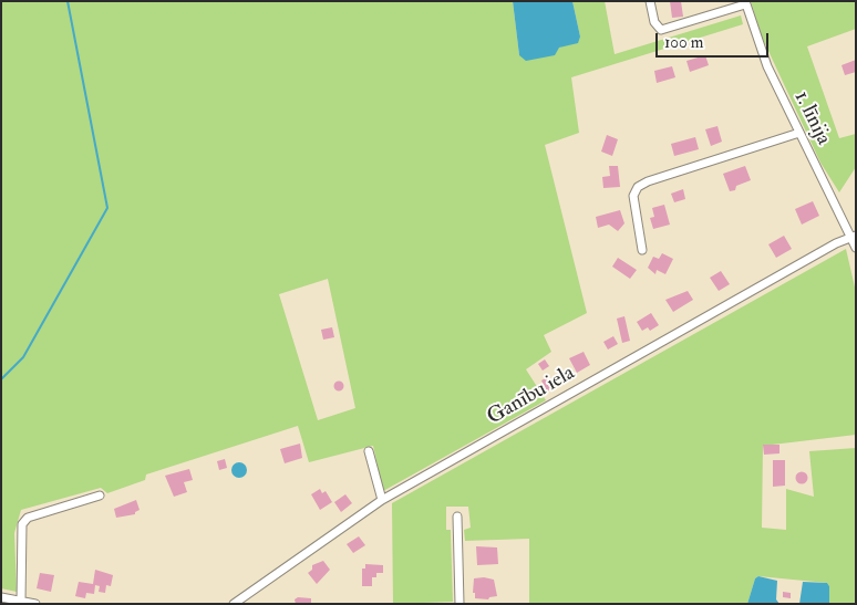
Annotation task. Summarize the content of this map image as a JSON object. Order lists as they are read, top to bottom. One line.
{"streets":{"street":["1. līnija","Ganību iela"]},"crossings":[["1. līnija","Ganību iela"]],"scale_bar":"100 m"}
